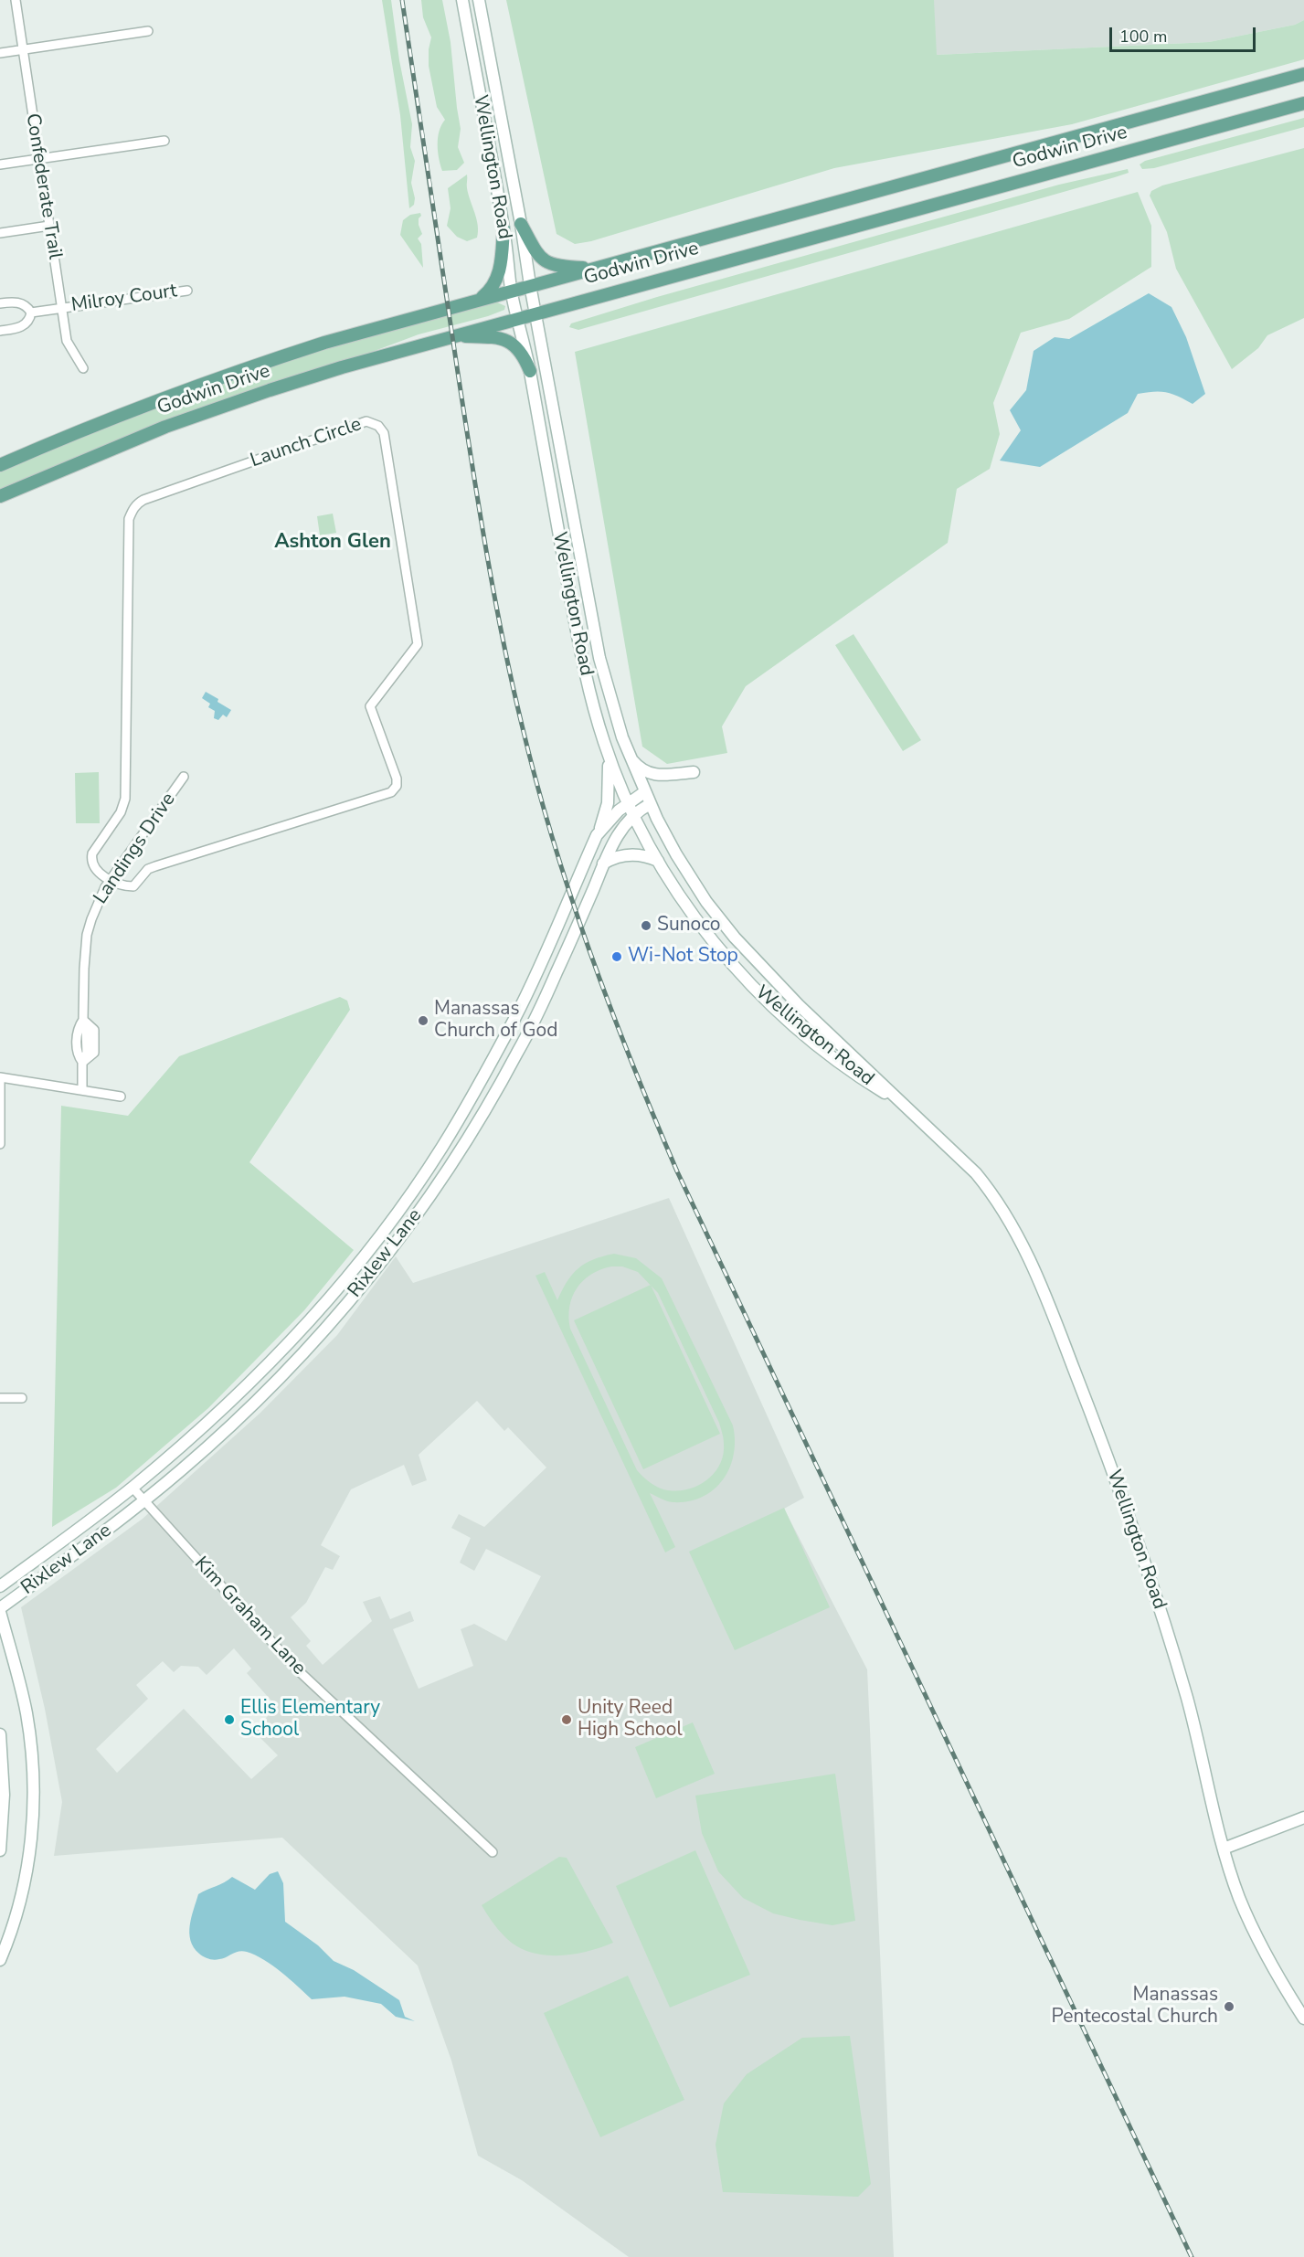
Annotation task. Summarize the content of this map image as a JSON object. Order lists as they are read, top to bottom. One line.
{"streets":{"main road":["Godwin Drive","Wellington Road","Rixlew Lane"],"street":["Confederate Trail","Milroy Court","Launch Circle","Landings Drive","Kim Graham Lane"]},"crossings":[["Godwin Drive","Wellington Road"],["Wellington Road","Rixlew Lane"],["Confederate Trail","Milroy Court"],["Launch Circle","Landings Drive"],["Rixlew Lane","Kim Graham Lane"]],"districts":["Ashton Glen"],"places":["Sunoco","Wi-Not Stop","Manassas Church of God","Ellis Elementary School","Unity Reed High School","Manassas Pentecostal Church"],"scale_bar":"100 m"}
